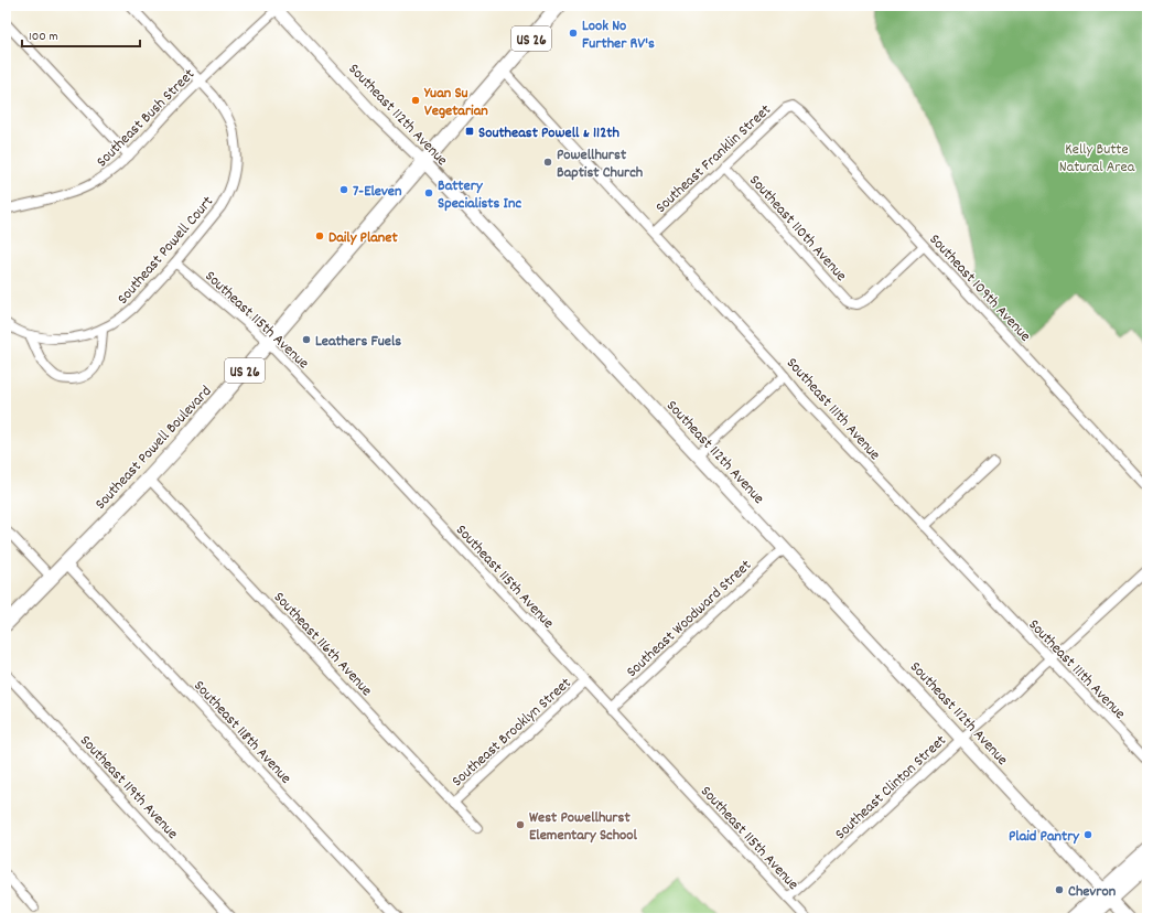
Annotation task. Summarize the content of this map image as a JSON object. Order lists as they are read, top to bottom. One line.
{"streets":{"main road":["US 26","Southeast 112th Avenue","Southeast Powell Boulevard"],"street":["Southeast Bush Street","Southeast Franklin Street","Southeast 110th Avenue","Southeast Powell Court","Southeast 109th Avenue","Southeast 115th Avenue","Southeast 111th Avenue","Southeast Woodward Street","Southeast 116th Avenue","Southeast 118th Avenue","Southeast Brooklyn Street","Southeast 119th Avenue","Southeast Clinton Street"]},"crossings":[["Southeast 112th Avenue","Southeast Bush Street"],["Southeast 112th Avenue","Southeast Powell Boulevard"],["Southeast 112th Avenue","Southeast Woodward Street"],["Southeast 112th Avenue","Southeast Clinton Street"],["Southeast Bush Street","Southeast Powell Court"],["Southeast Franklin Street","Southeast 110th Avenue"],["Southeast Franklin Street","Southeast 109th Avenue"],["Southeast Franklin Street","Southeast 111th Avenue"],["Southeast 110th Avenue","Southeast 109th Avenue"],["Southeast Powell Court","Southeast 115th Avenue"],["Southeast 115th Avenue","Southeast Powell Boulevard"],["Southeast 115th Avenue","Southeast Woodward Street"],["Southeast 115th Avenue","Southeast Brooklyn Street"],["Southeast 115th Avenue","Southeast Clinton Street"],["Southeast 111th Avenue","Southeast Powell Boulevard"],["Southeast 111th Avenue","Southeast Clinton Street"],["Southeast Powell Boulevard","Southeast 116th Avenue"],["Southeast Powell Boulevard","Southeast 118th Avenue"],["Southeast 116th Avenue","Southeast Brooklyn Street"]],"parks":["Kelly Butte Natural Area"],"places":{"other":["Look No Further RV's","Yuan Su Vegetarian","Powellhurst Baptist Church","7-Eleven","Battery Specialists Inc","Daily Planet","Leathers Fuels","West Powellhurst Elementary School","Plaid Pantry","Chevron"],"transit":["Southeast Powell & 112th"]},"scale_bar":"100 m"}
